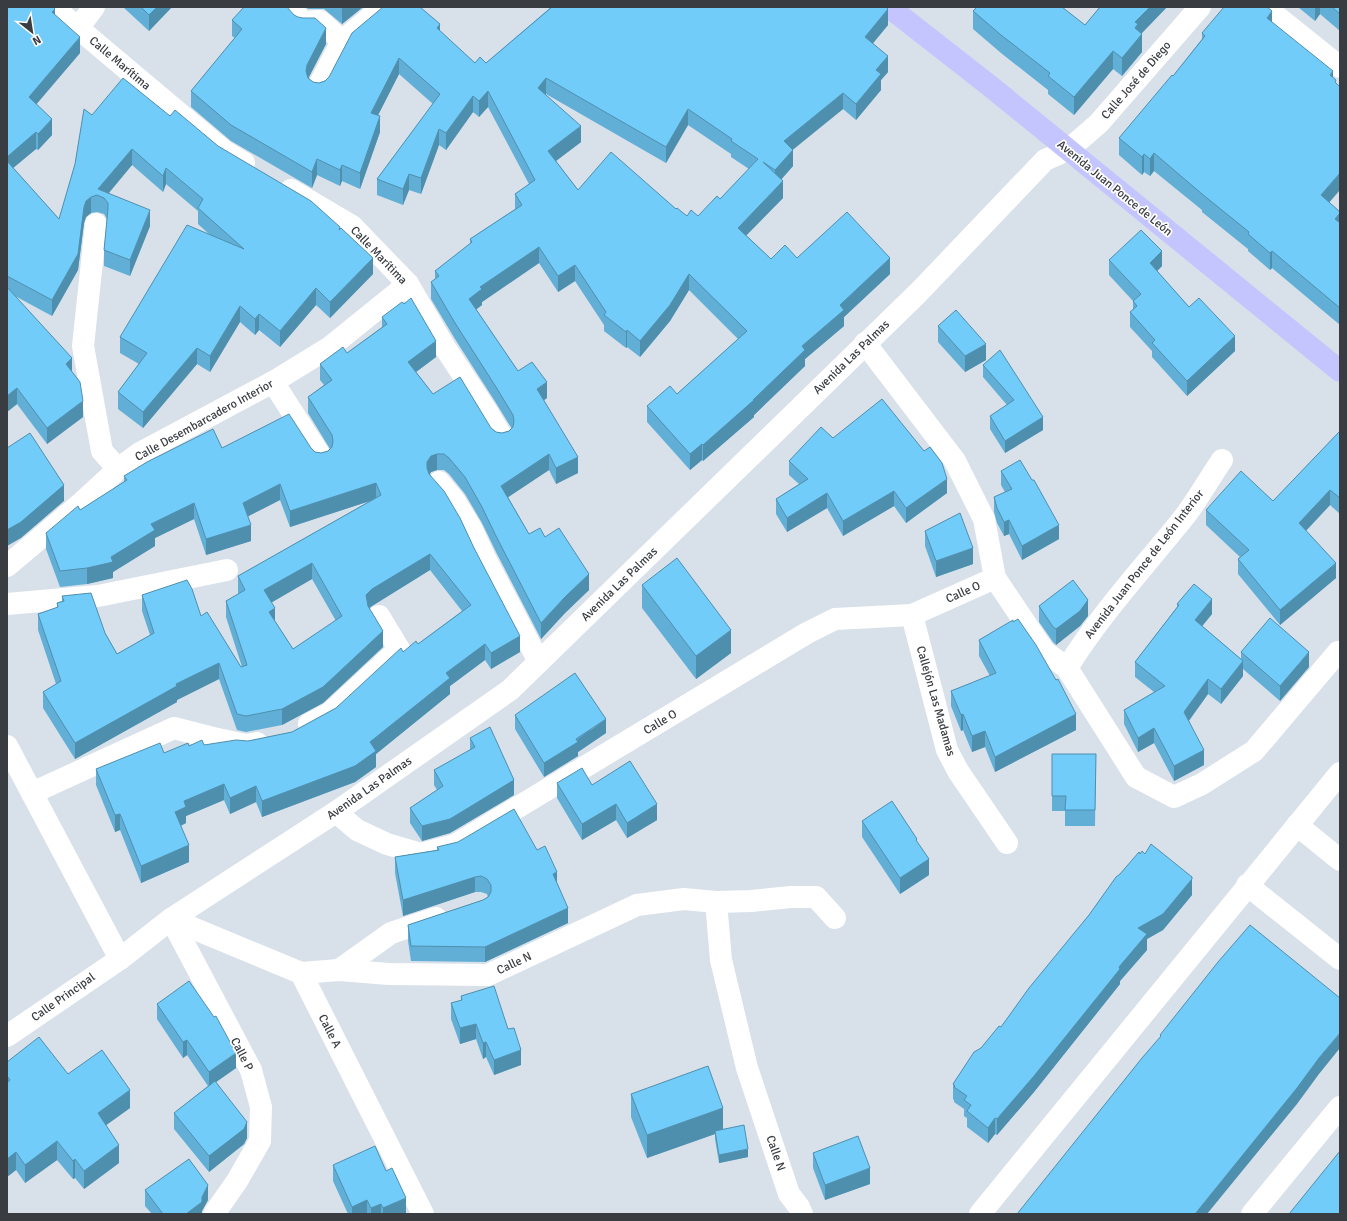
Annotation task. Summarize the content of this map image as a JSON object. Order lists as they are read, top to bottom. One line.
{"streets":{"main road":["Avenida Juan Ponce de León"],"street":["Calle Marítima","Calle José de Diego","Avenida Las Palmas","Calle Desembarcadero Interior","Avenida Juan Ponce de León Interior","Calle O","Callejón Las Madamas","Calle N","Calle Principal","Calle A","Calle P"]},"crossings":[["Calle Marítima","Calle Desembarcadero Interior"],["Calle José de Diego","Avenida Juan Ponce de León"],["Calle José de Diego","Avenida Las Palmas"],["Avenida Juan Ponce de León","Avenida Las Palmas"],["Avenida Las Palmas","Calle O"],["Avenida Las Palmas","Calle Principal"],["Avenida Las Palmas","Calle P"],["Calle O","Callejón Las Madamas"],["Calle N","Calle A"]],"north":"bottom right"}
